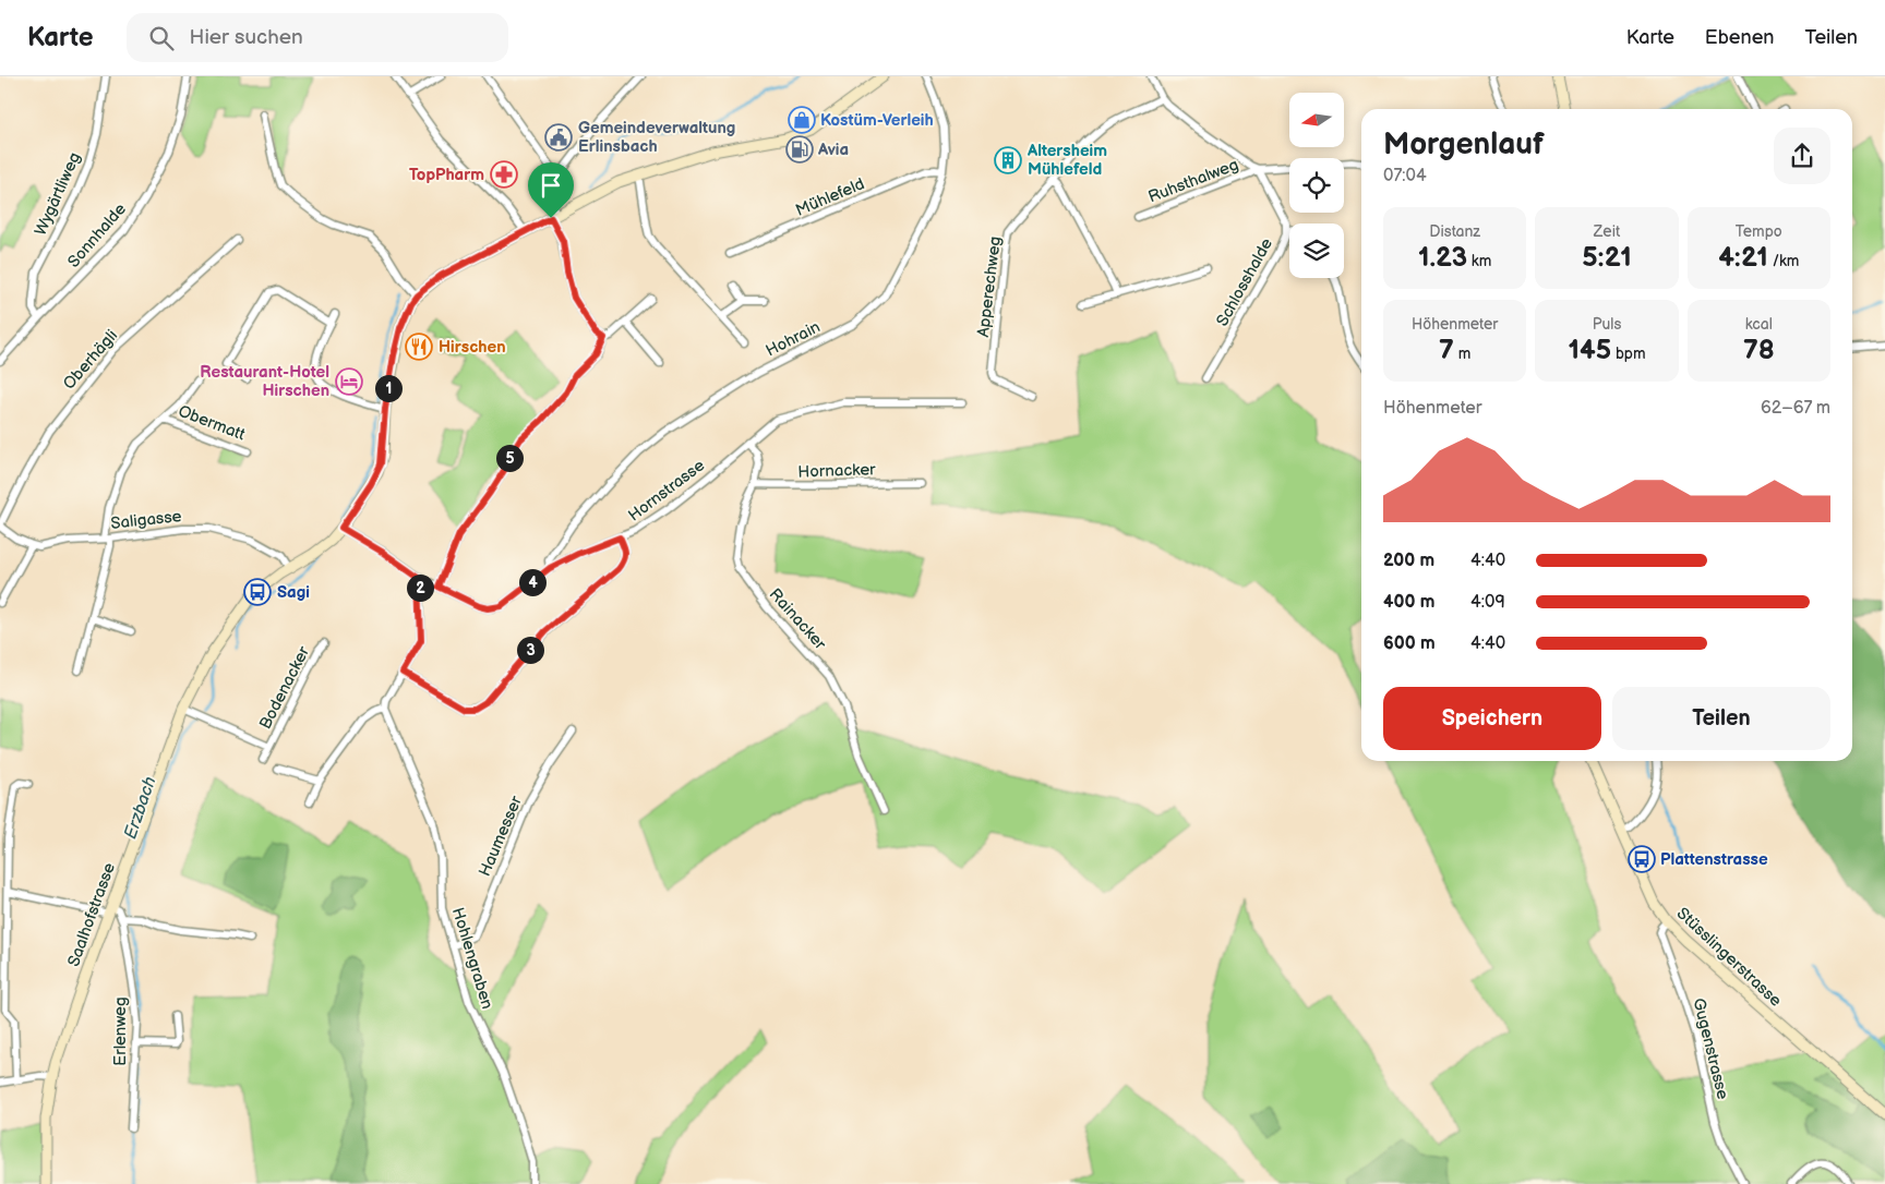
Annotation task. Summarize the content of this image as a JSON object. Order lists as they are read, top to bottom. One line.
{"streets":{"main road":["Saalhofstrasse","Stüsslingerstrasse"],"street":["Ruhsthalweg","Wygärtliweg","Mühlefeld","Sonnhalde","Schlosshalde","Apperechweg","Hohrain","Oberhägli","Obermatt","Hornacker","Hornstrasse","Saligasse","Rainacker","Bodenacker","Haumesser","Hohlengraben","Erlenweg","Gugenstrasse"]},"crossings":[["Ruhsthalweg","Schlosshalde"],["Wygärtliweg","Sonnhalde"],["Mühlefeld","Hohrain"],["Hohrain","Hornstrasse"],["Obermatt","Saligasse"],["Hornacker","Rainacker"],["Hornstrasse","Rainacker"],["Hornstrasse","Saalhofstrasse"],["Saligasse","Saalhofstrasse"],["Bodenacker","Saalhofstrasse"],["Haumesser","Hohlengraben"],["Saalhofstrasse","Erlenweg"],["Stüsslingerstrasse","Gugenstrasse"]],"water":["Erzbach"],"places":{"shop":["Kostüm-Verleih"],"public building":["Gemeindeverwaltung Erlinsbach"],"fuel station":["Avia"],"building":["Altersheim Mühlefeld"],"pharmacy":["TopPharm"],"restaurant":["Hirschen"],"hotel":["Restaurant-Hotel Hirschen"],"bus stop":["Sagi","Plattenstrasse"]},"north":"left","page":{"header":"Karte","search":"Hier suchen","nav":["Karte","Ebenen","Teilen"],"heading":["Morgenlauf","07:04"],"stats":[["Distanz","1.23 km"],["Zeit","5:21"],["Tempo","4:21 /km"],["Höhenmeter","7 m"],["Puls","145 bpm"],["kcal","78"]],"pins":["1","5","4","2","3"],"chart":["Höhenmeter","62–67 m"],"list":[{"name":"200 m","note":"4:40"},{"name":"400 m","note":"4:09"},{"name":"600 m","note":"4:40"}],"buttons":["Speichern","Teilen"]}}
